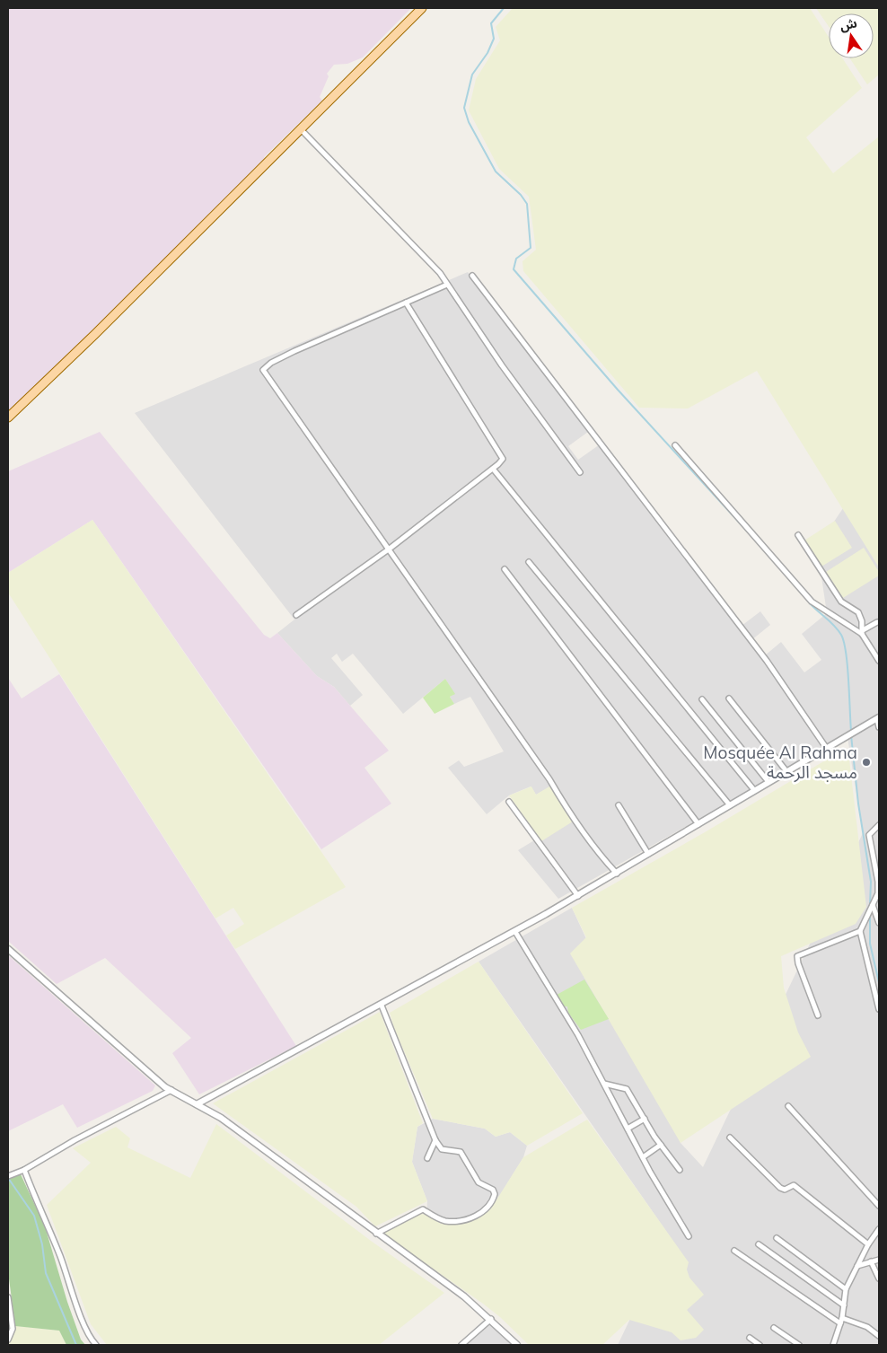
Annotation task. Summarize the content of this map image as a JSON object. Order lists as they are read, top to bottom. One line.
{"places":["Mosquée Al Rahma مسجد الرحمة"],"north":"top"}
